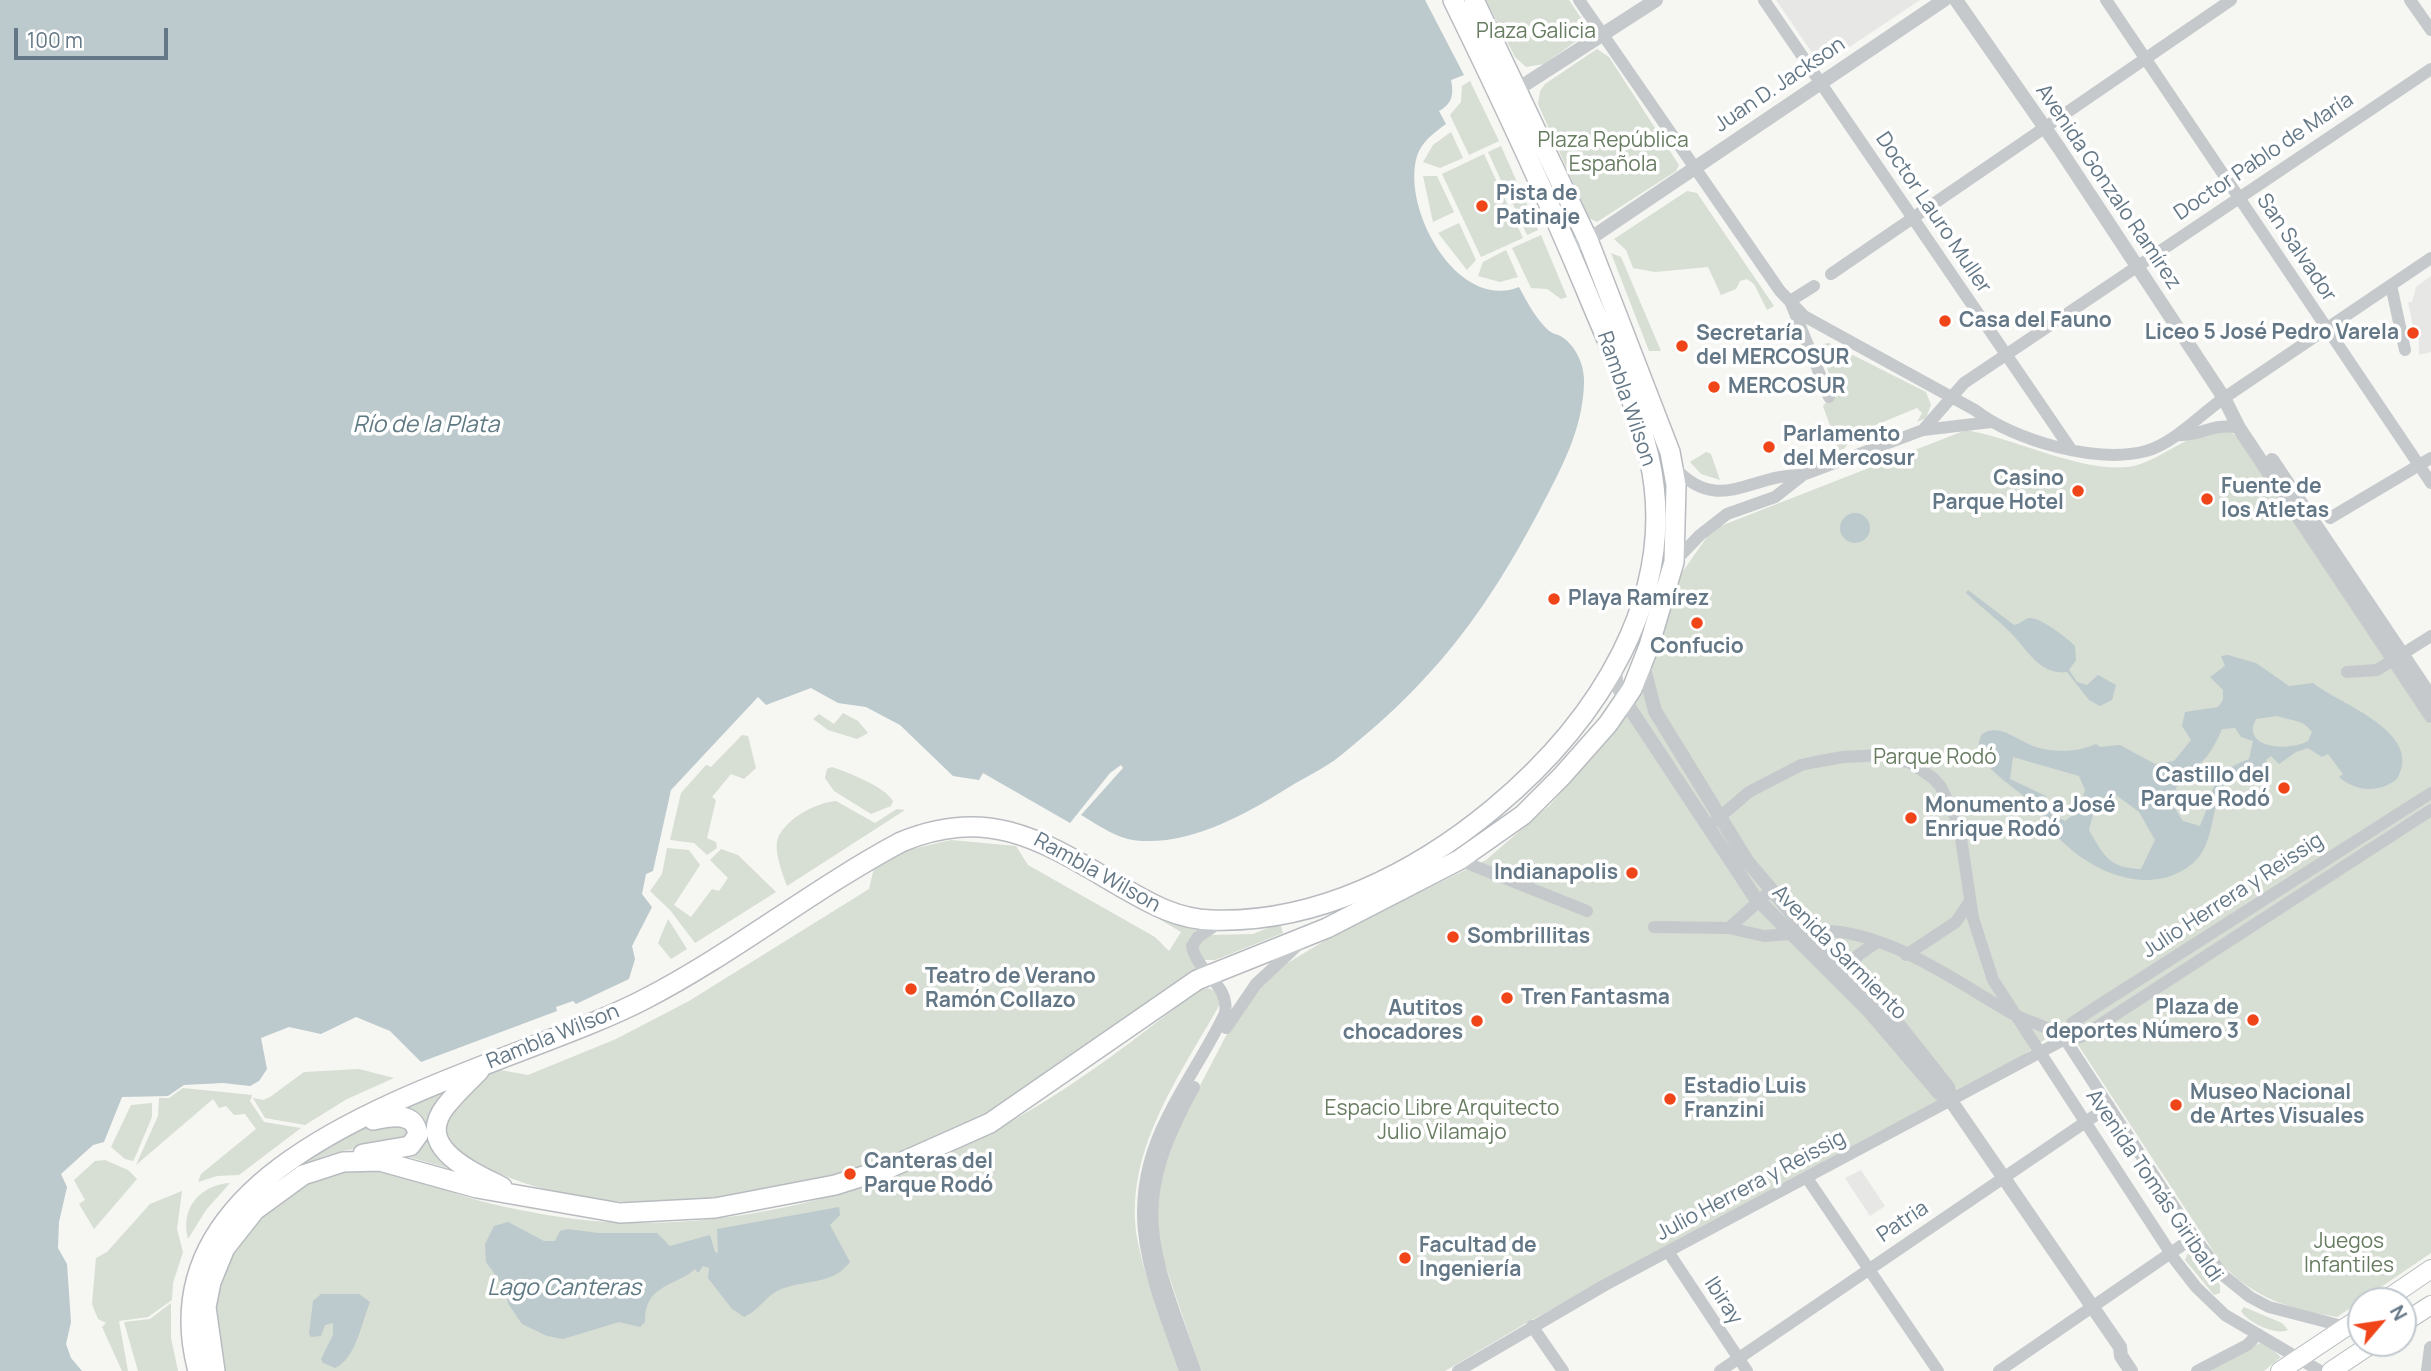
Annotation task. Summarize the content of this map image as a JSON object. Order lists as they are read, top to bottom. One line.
{"streets":{"main road":["Rambla Wilson"],"street":["Juan D. Jackson","Doctor Pablo de María","Avenida Gonzalo Ramírez","Doctor Lauro Muller","San Salvador","Julio Herrera y Reissig","Avenida Sarmiento","Avenida Tomás Giribaldi","Patria","Ibiray"]},"crossings":[["Juan D. Jackson","Doctor Lauro Muller"],["Juan D. Jackson","Rambla Wilson"],["Doctor Pablo de María","Avenida Gonzalo Ramírez"],["Doctor Pablo de María","Doctor Lauro Muller"],["Doctor Pablo de María","San Salvador"],["Rambla Wilson","Avenida Sarmiento"],["Julio Herrera y Reissig","Avenida Sarmiento"],["Julio Herrera y Reissig","Avenida Tomás Giribaldi"],["Julio Herrera y Reissig","Ibiray"],["Avenida Sarmiento","Avenida Tomás Giribaldi"],["Avenida Sarmiento","Patria"],["Avenida Tomás Giribaldi","Patria"],["Patria","Ibiray"]],"water":["Río de la Plata","Lago Canteras"],"parks":["Plaza Galicia","Plaza República Española","Parque Rodó","Espacio Libre Arquitecto Julio Vilamajo","Juegos Infantiles"],"places":["Pista de Patinaje","Casa del Fauno","Liceo 5 José Pedro Varela","Secretaría del MERCOSUR","MERCOSUR","Parlamento del Mercosur","Casino Parque Hotel","Fuente de los Atletas","Playa Ramírez","Confucio","Castillo del Parque Rodó","Monumento a José Enrique Rodó","Indianapolis","Sombrillitas","Teatro de Verano Ramón Collazo","Tren Fantasma","Plaza de deportes Número 3","Autitos chocadores","Estadio Luis Franzini","Museo Nacional de Artes Visuales","Canteras del Parque Rodó","Facultad de Ingeniería"],"scale_bar":"100 m","north":"top right"}
